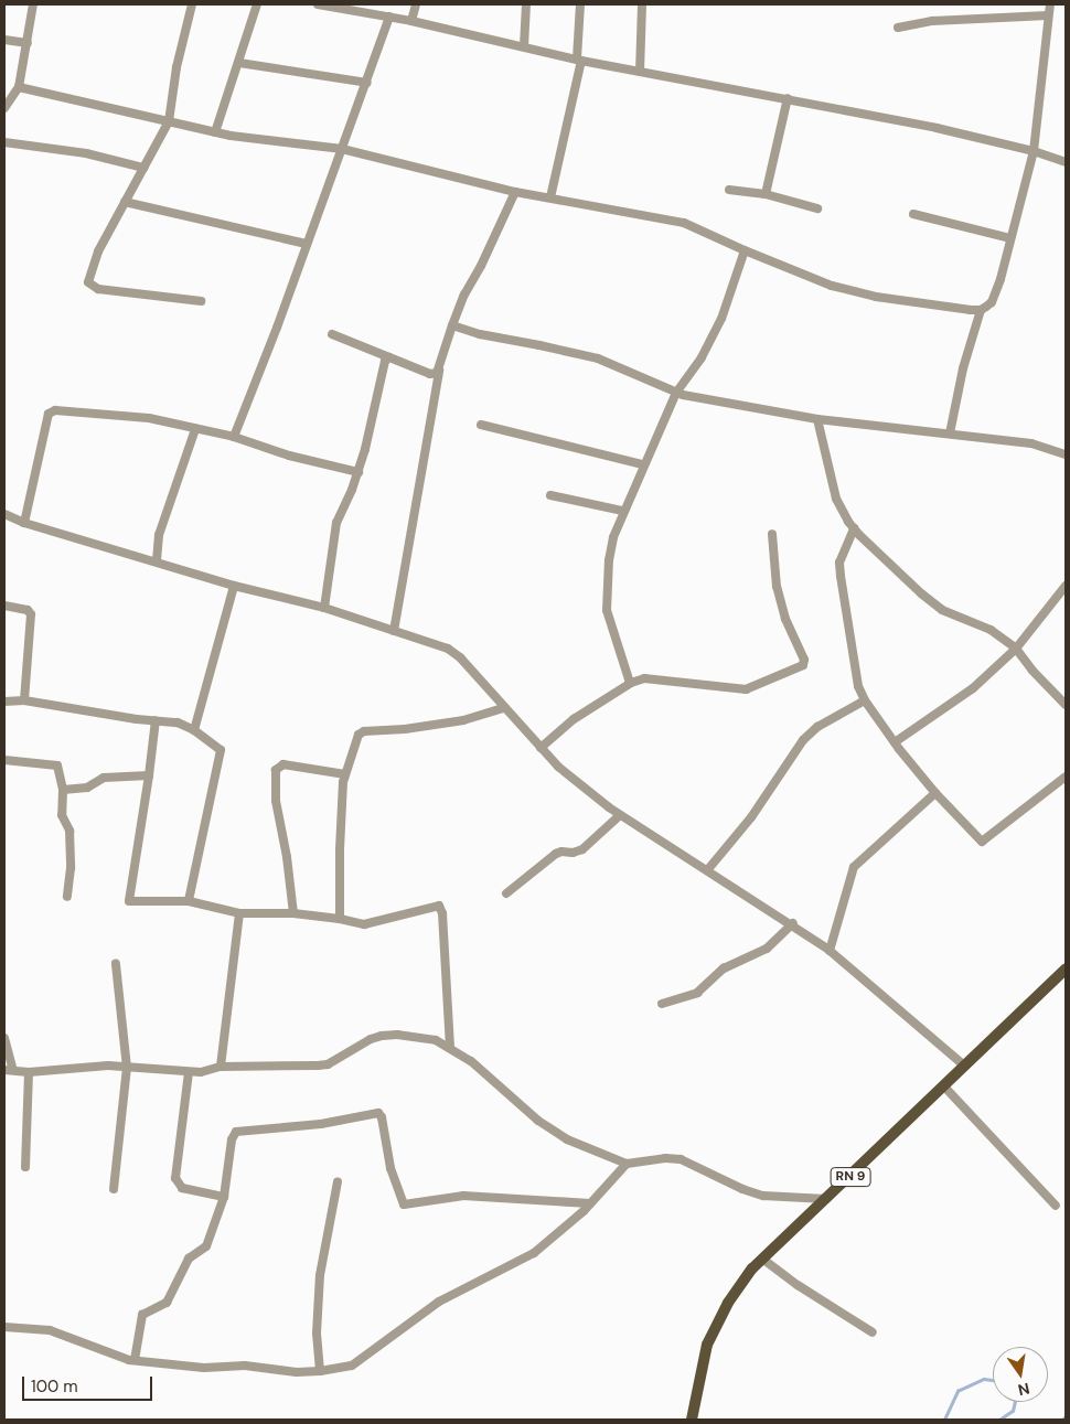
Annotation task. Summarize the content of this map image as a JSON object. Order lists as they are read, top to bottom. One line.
{"streets":{"main road":["RN 9"]},"scale_bar":"100 m","north":"bottom"}
